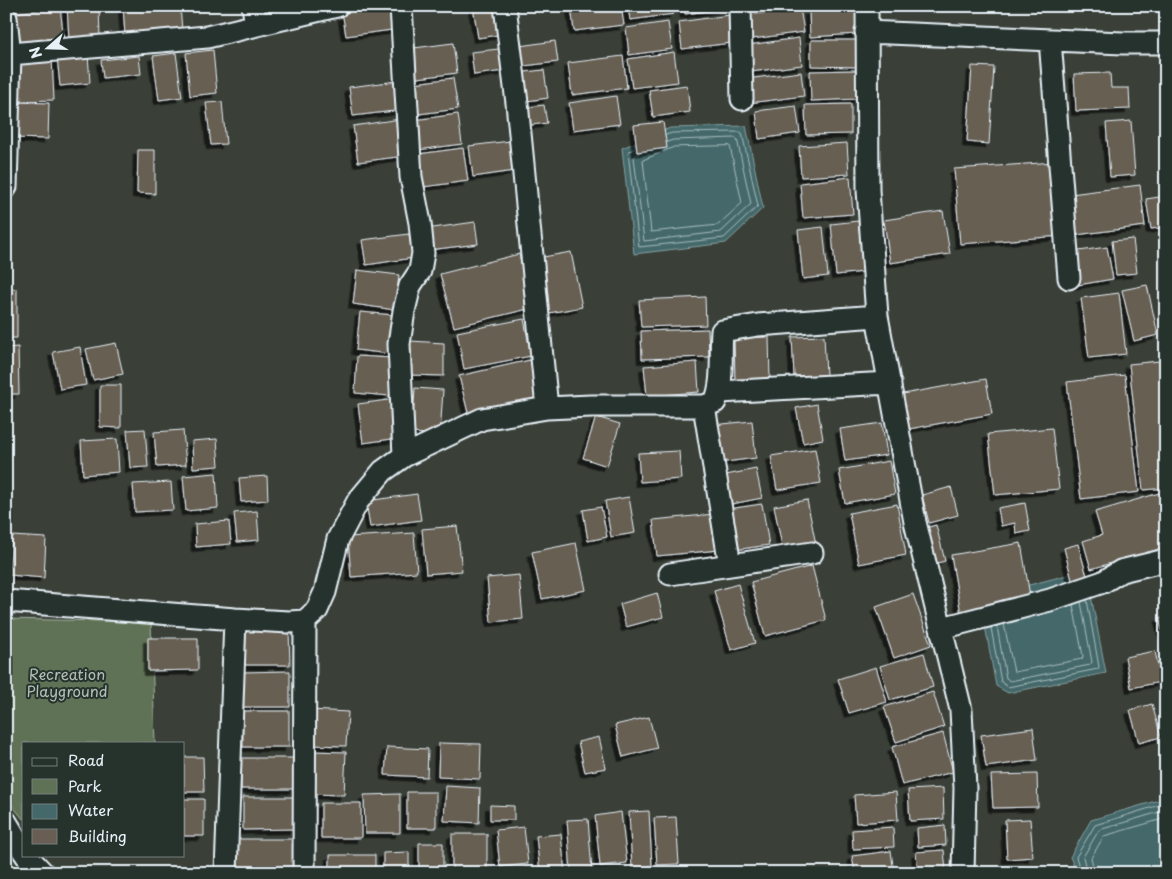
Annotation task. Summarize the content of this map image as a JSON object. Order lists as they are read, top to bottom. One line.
{"parks":["Recreation Playground"],"legend":["Road","Park","Water","Building"],"north":"left"}
